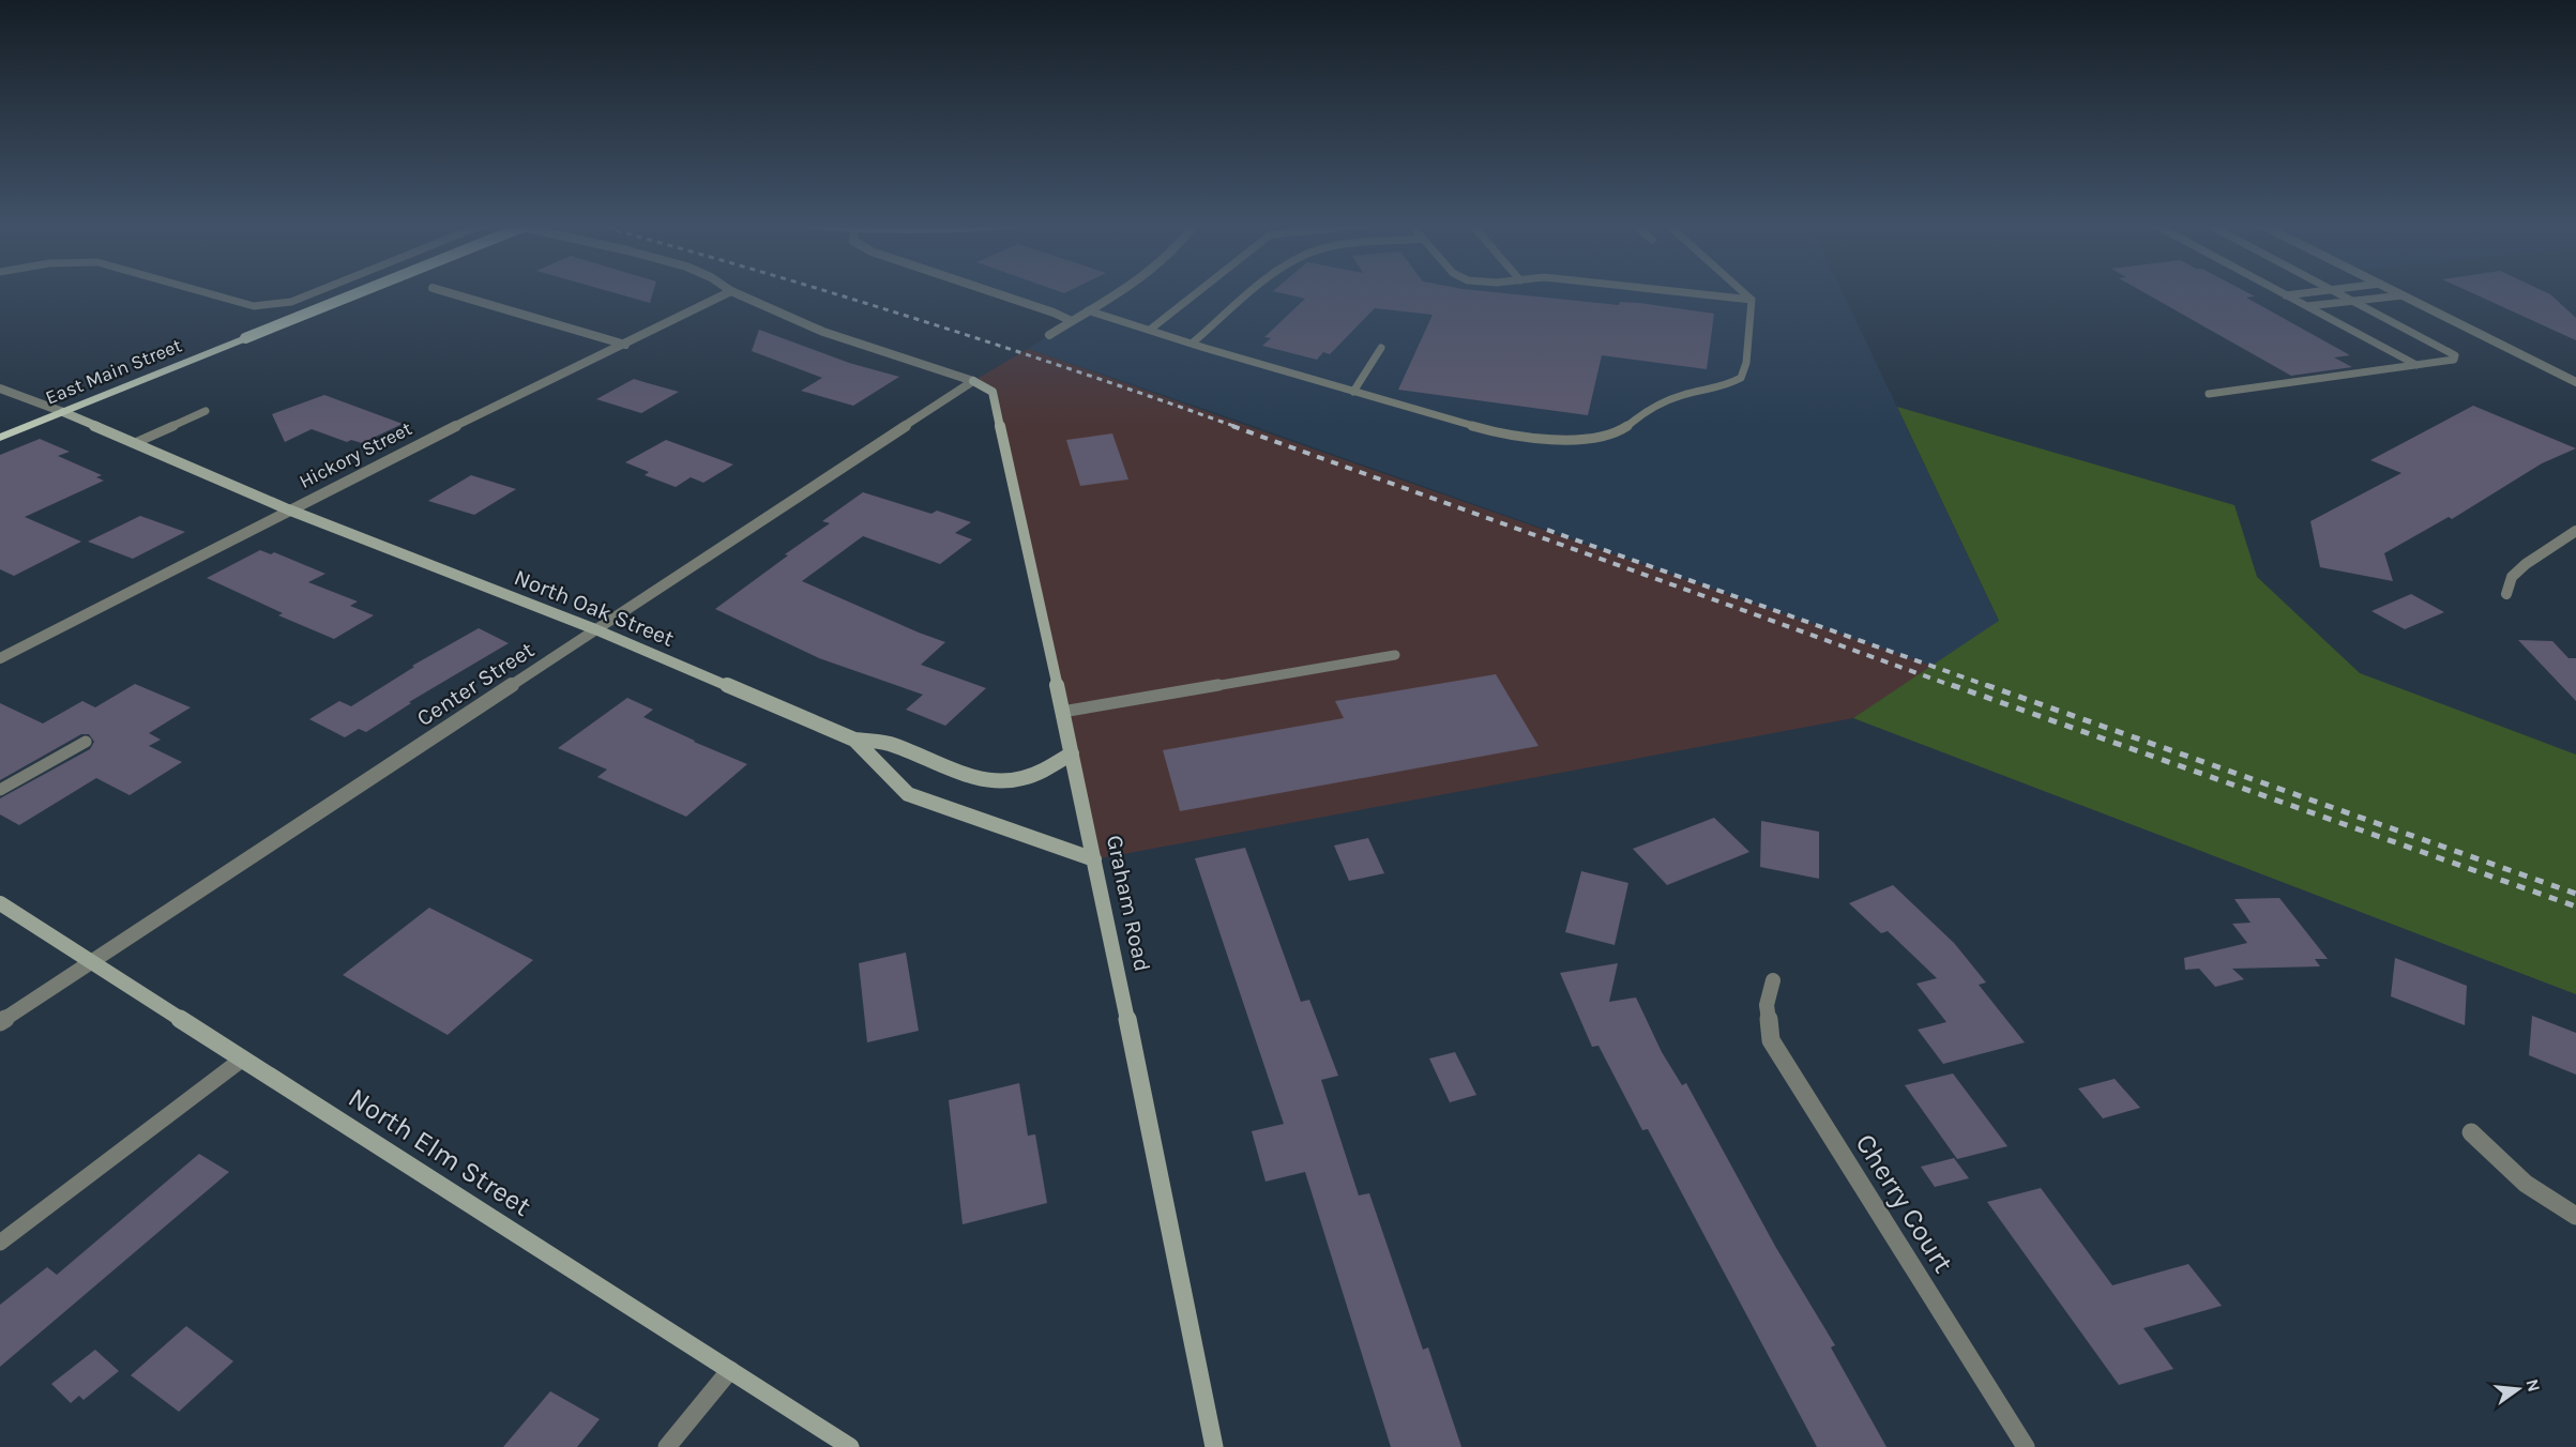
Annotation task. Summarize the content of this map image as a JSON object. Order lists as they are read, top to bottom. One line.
{"streets":{"main road":["East Main Street","North Oak Street","Graham Road","North Elm Street"],"street":["Hickory Street","Center Street","Cherry Court"]},"crossings":[["East Main Street","North Oak Street"],["Hickory Street","North Oak Street"],["North Oak Street","Center Street"],["North Oak Street","Graham Road"],["Center Street","Graham Road"],["Center Street","North Elm Street"]],"north":"right"}
